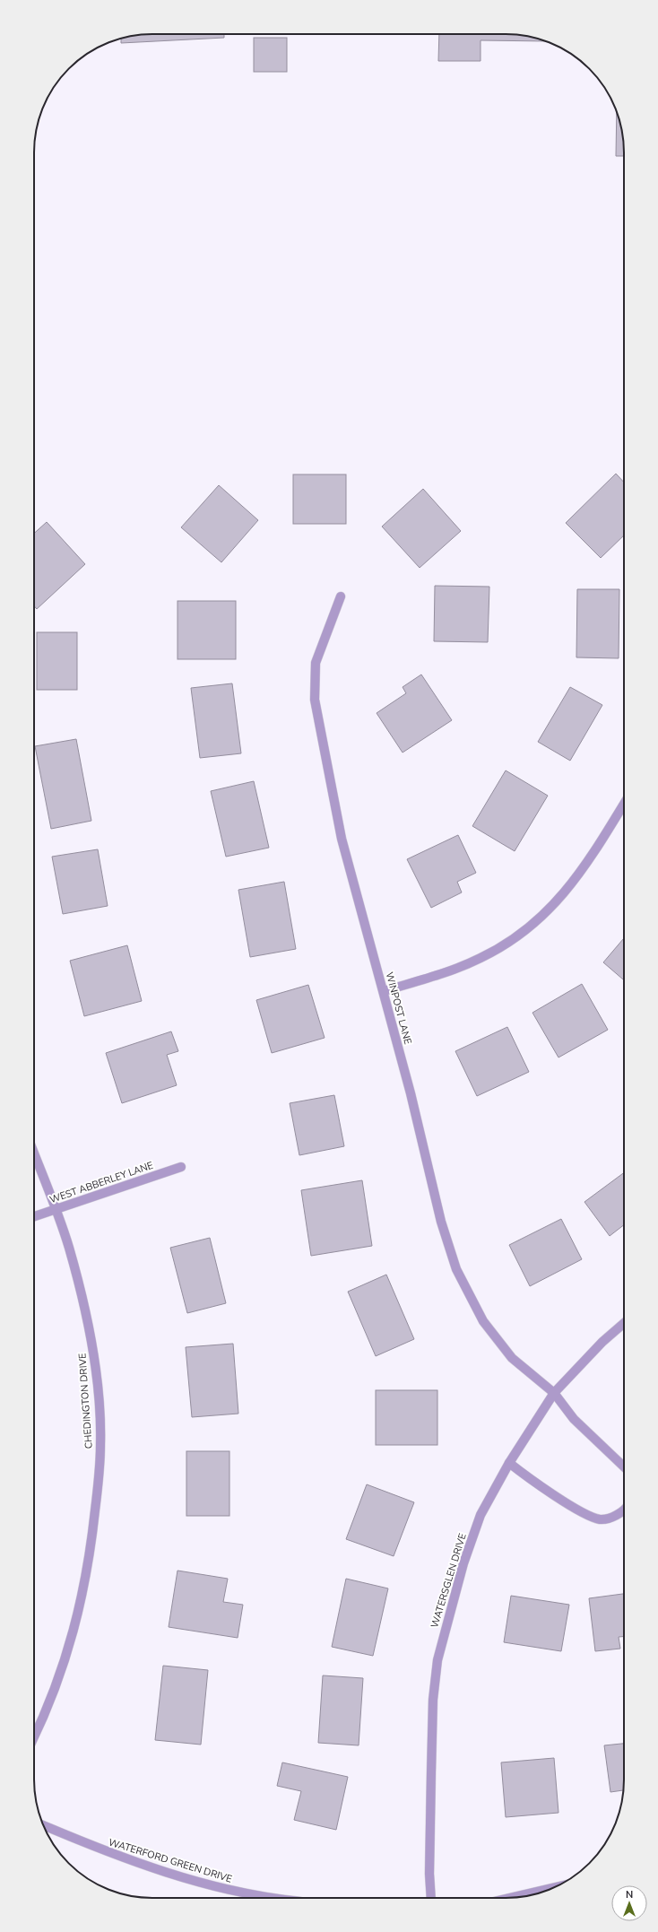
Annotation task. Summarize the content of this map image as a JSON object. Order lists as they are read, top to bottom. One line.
{"streets":{"street":["WINPOST LANE","WEST ABBERLEY LANE","CHEDINGTON DRIVE","WATERSGLEN DRIVE","WATERFORD GREEN DRIVE"]},"crossings":[["WINPOST LANE","WATERSGLEN DRIVE"],["WEST ABBERLEY LANE","CHEDINGTON DRIVE"]],"north":"top"}
